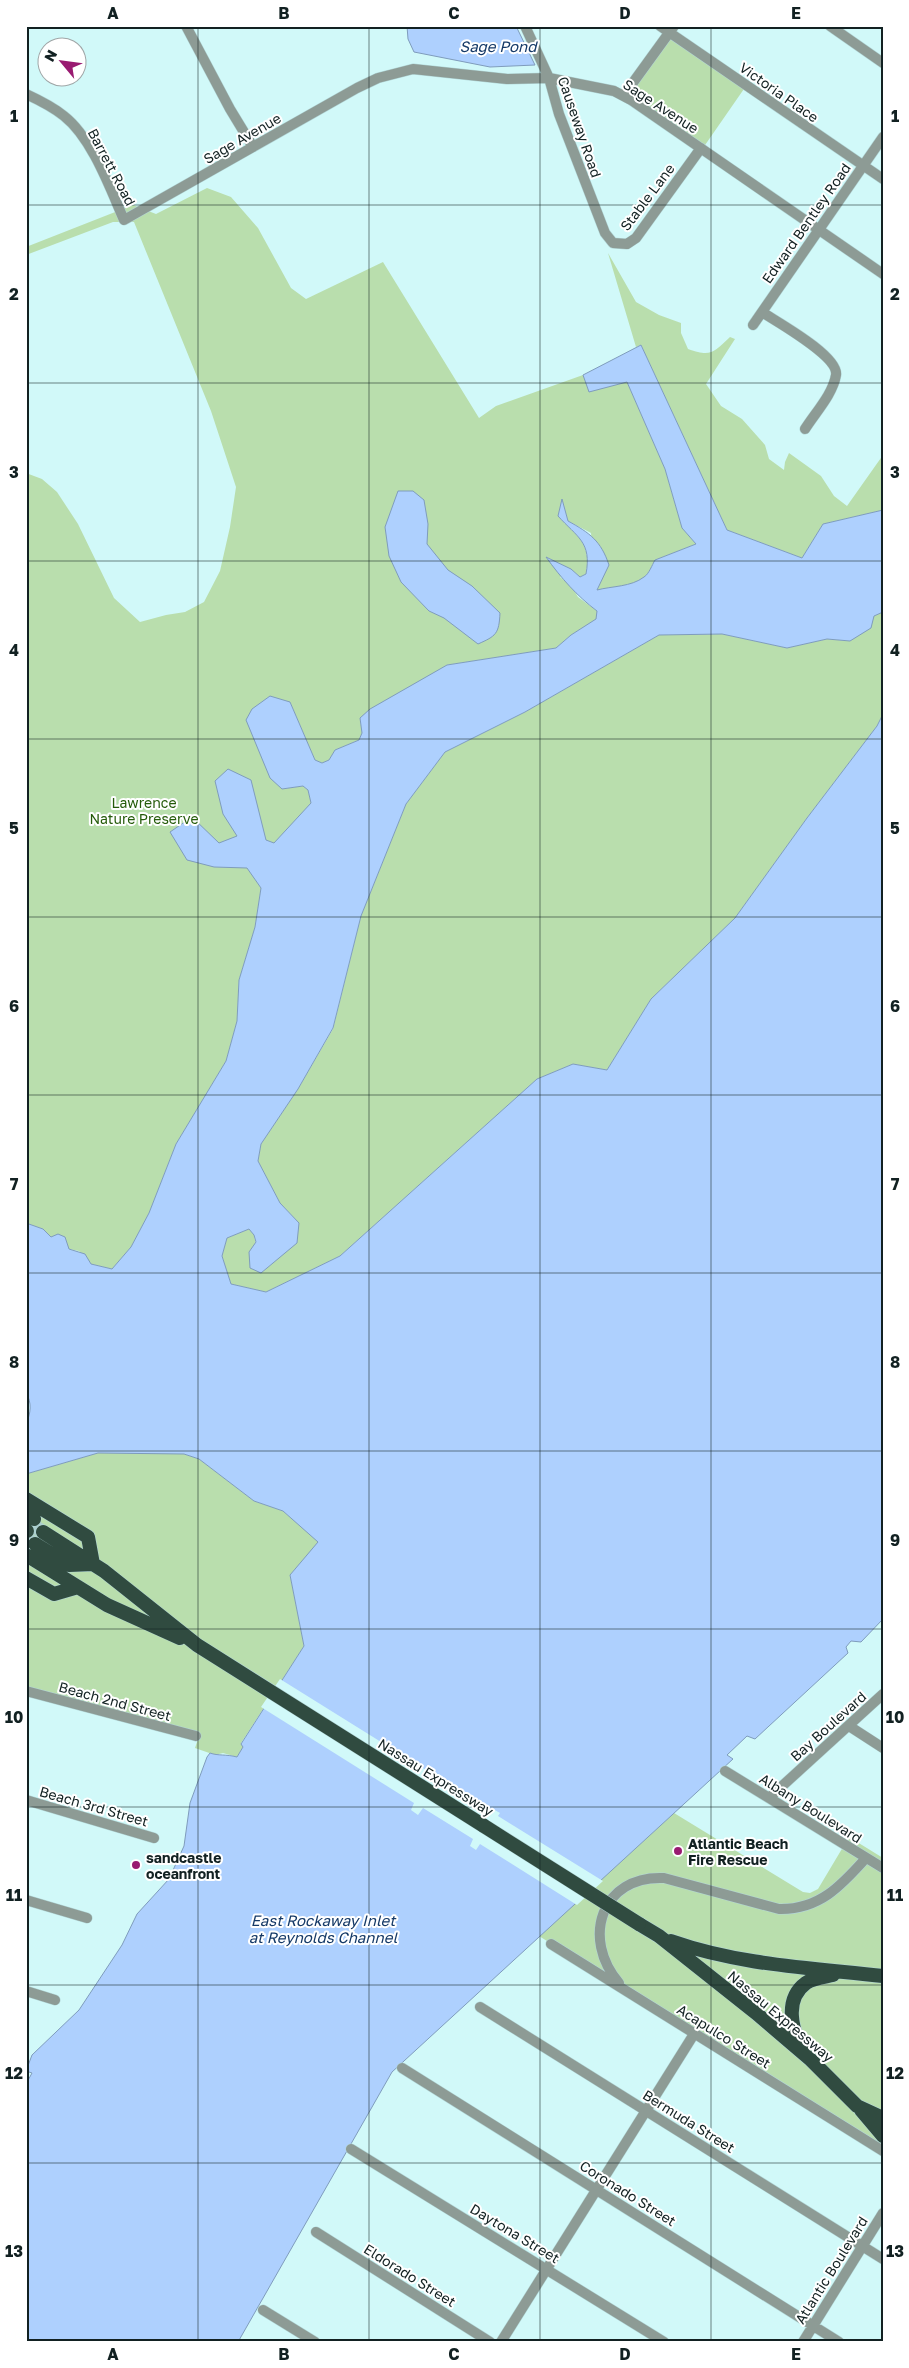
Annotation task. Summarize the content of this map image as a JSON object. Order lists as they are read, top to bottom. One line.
{"streets":{"highway":["Nassau Expressway"],"street":["Victoria Place","Sage Avenue","Causeway Road","Barrett Road","Stable Lane","Edward Bentley Road","Beach 2nd Street","Bay Boulevard","Beach 3rd Street","Albany Boulevard","Acapulco Street","Bermuda Street","Coronado Street","Daytona Street","Atlantic Boulevard","Eldorado Street"]},"crossings":[["Victoria Place","Edward Bentley Road"],["Sage Avenue","Causeway Road"],["Sage Avenue","Barrett Road"],["Sage Avenue","Stable Lane"],["Sage Avenue","Edward Bentley Road"],["Causeway Road","Stable Lane"],["Bay Boulevard","Albany Boulevard"],["Bermuda Street","Atlantic Boulevard"],["Coronado Street","Atlantic Boulevard"]],"water":["Sage Pond","East Rockaway Inlet at Reynolds Channel"],"parks":["Lawrence Nature Preserve"],"places":["Atlantic Beach Fire Rescue","sandcastle oceanfront"],"north":"top left","grid":{"columns":["A","B","C","D","E"],"rows":["1","2","3","4","5","6","7","8","9","10","11","12","13"]}}
